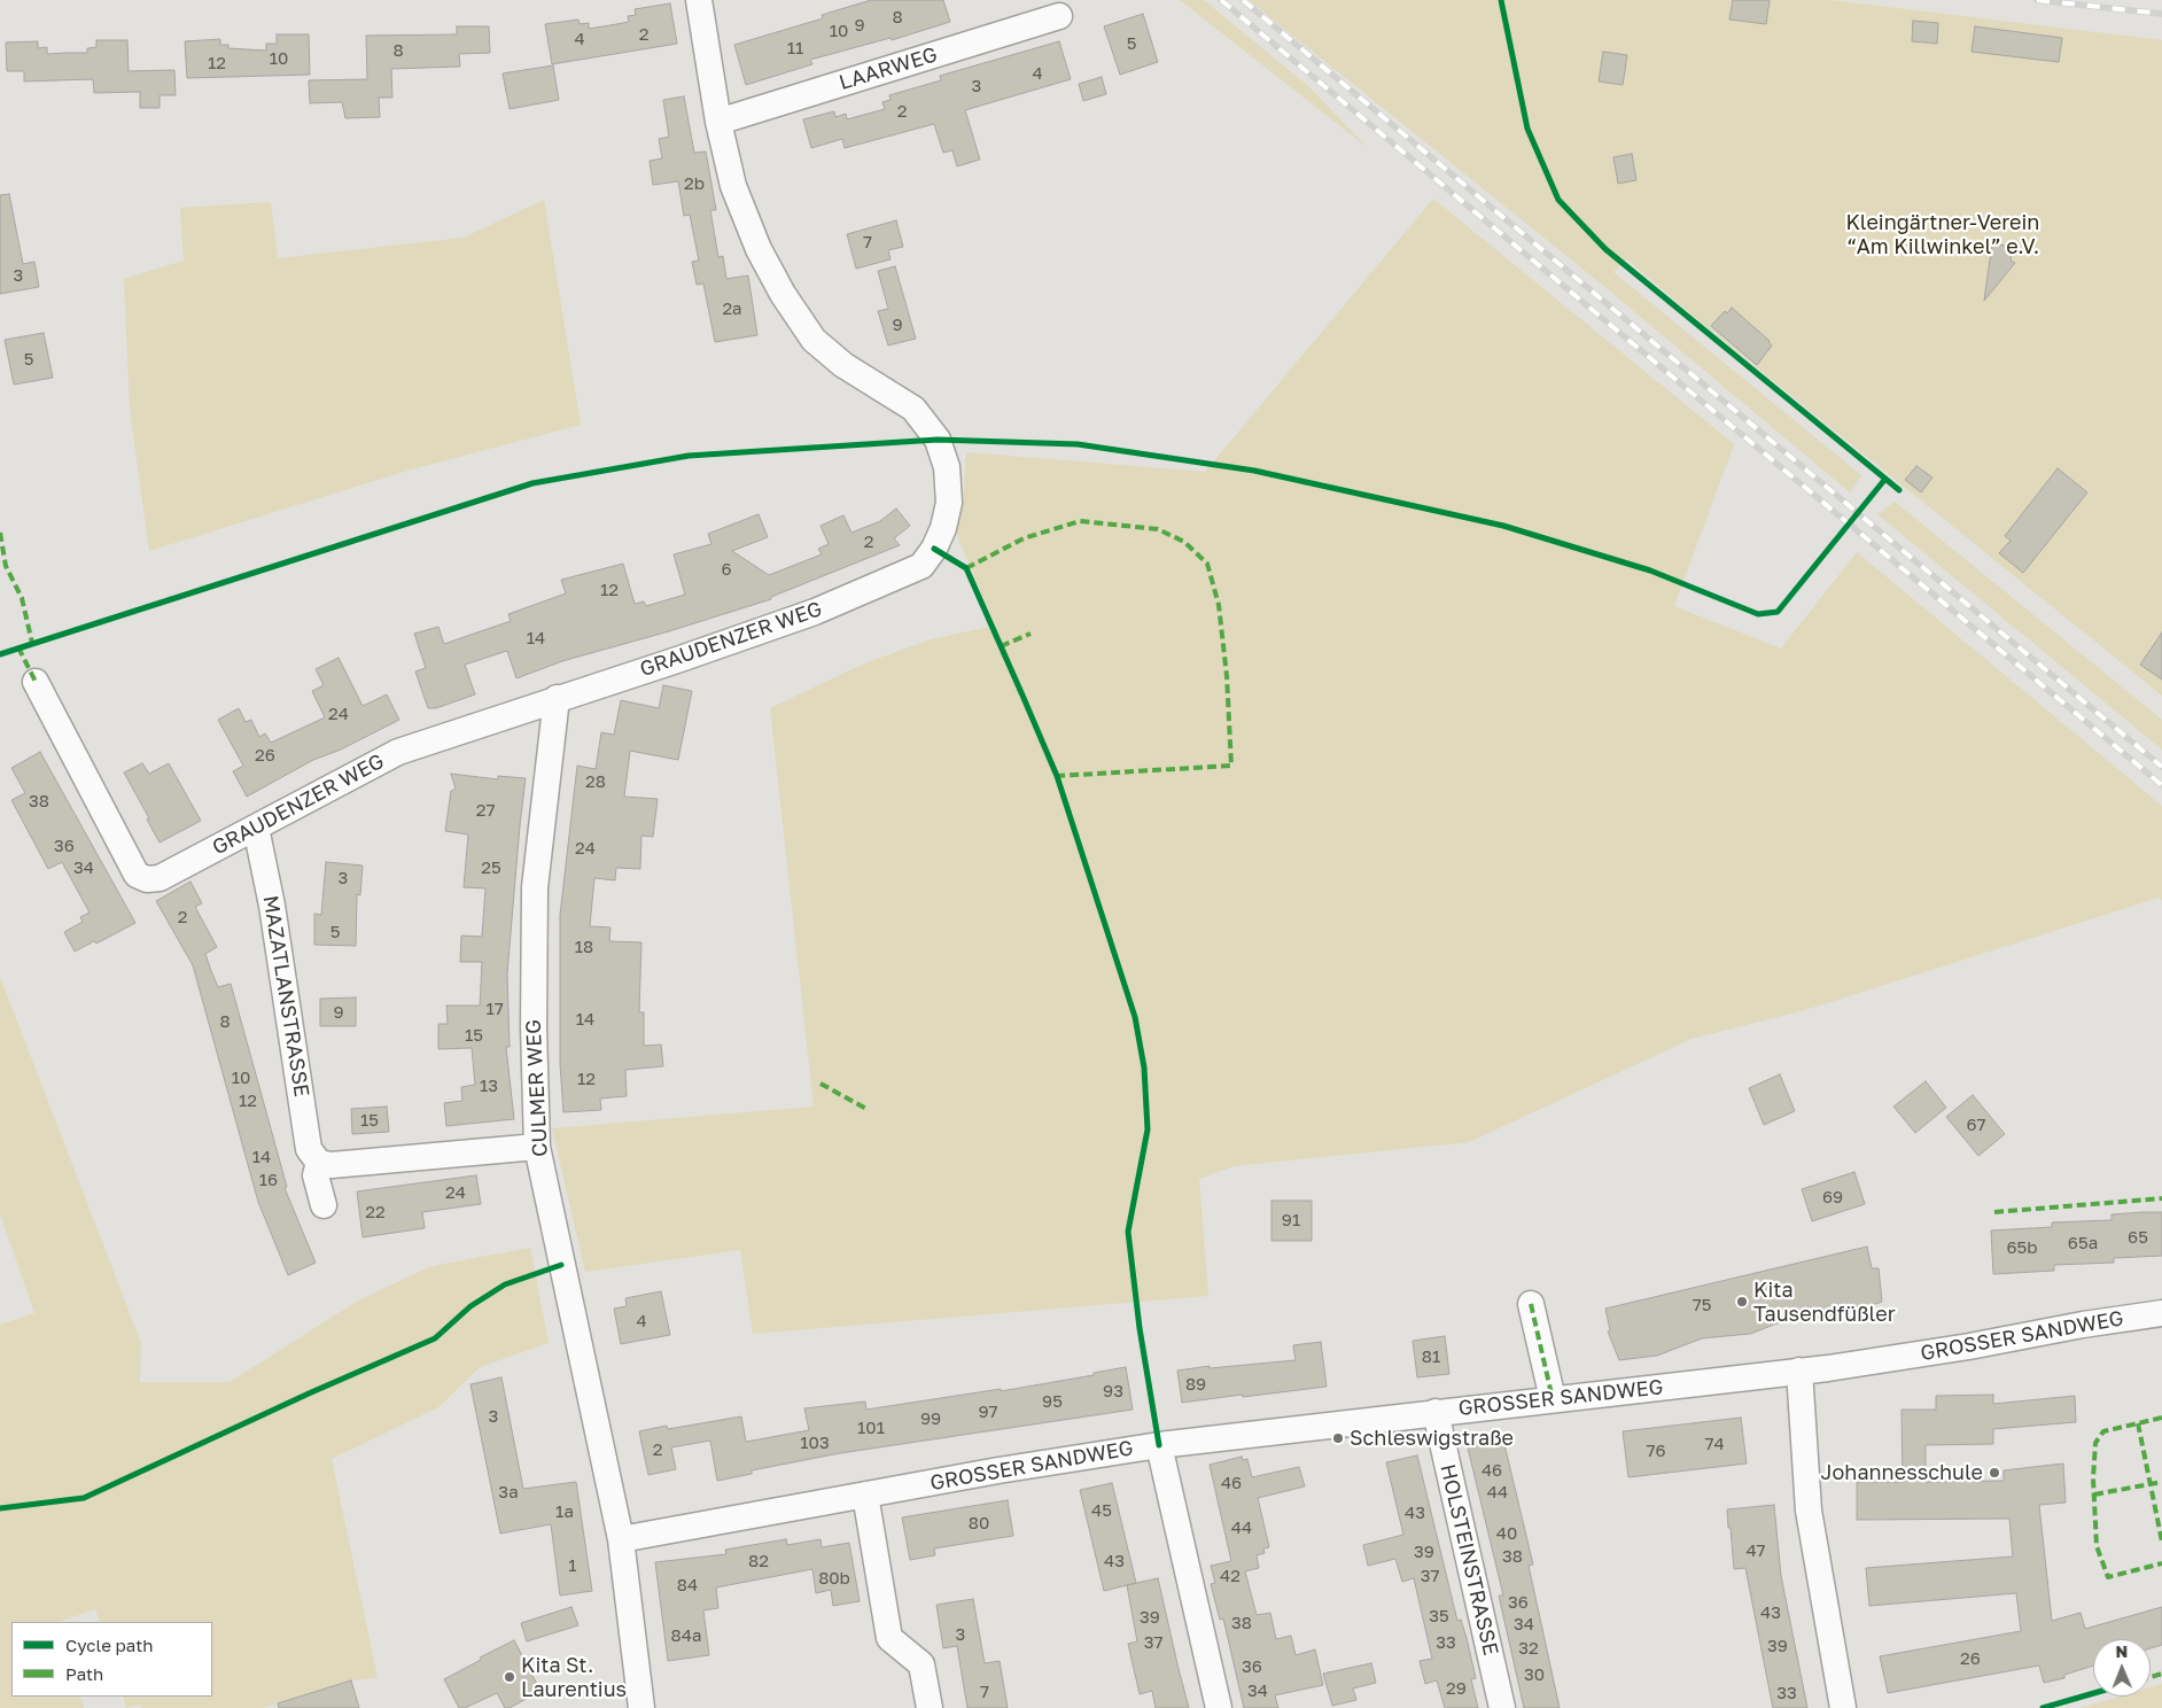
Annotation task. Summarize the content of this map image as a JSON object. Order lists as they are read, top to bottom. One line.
{"streets":{"street":["LAARWEG","GRAUDENZER WEG","MAZATLANSTRASSE","CULMER WEG","GROSSER SANDWEG","HOLSTEINSTRASSE"]},"crossings":[["LAARWEG","GRAUDENZER WEG"],["GRAUDENZER WEG","MAZATLANSTRASSE"],["GRAUDENZER WEG","CULMER WEG"],["CULMER WEG","GROSSER SANDWEG"],["GROSSER SANDWEG","HOLSTEINSTRASSE"]],"parks":["Kleingärtner-Verein “Am Killwinkel” e.V."],"places":["Kita Tausendfüßler","Schleswigstraße","Johannesschule","Kita St. Laurentius"],"house_numbers":["8","9","10","2","4","5","11","8","10","12","4","3","2","2b","7","3","2a","9","5","2","6","12","14","24","26","28","38","27","36","24","34","25","3","2","5","18","17","9","14","8","15","10","12","13","12","15","67","14","16","24","69","22","91","65","65a","65b","75","4","81","89","93","95","97","3","99","101","103","74","2","76","46","46","3a","44","45","1a","43","80","44","40","47","39","38","82","43","1","42","37","80b","84","36","43","35","39","38","34","3","84a","37","33","39","32","26","36","30","29","34","7","33"],"legend":["Cycle path","Path"],"north":"top"}
